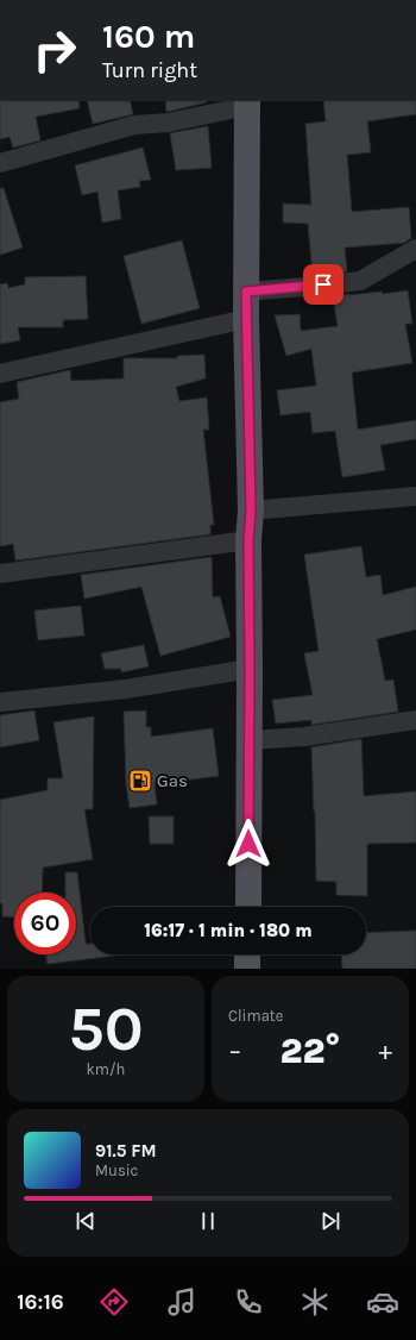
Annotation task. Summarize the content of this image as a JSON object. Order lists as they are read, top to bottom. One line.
{"places":{"fuel station":["Gas"]},"page":{"turn":["160 m","Turn right"],"limit":"60","trip":"16:17 · 1 min · 180 m","tile":[["50","km/h"],"Climate"],"heat":["−","22°","+"],"song":["91.5 FM","Music"],"tabs":"16:16"}}
